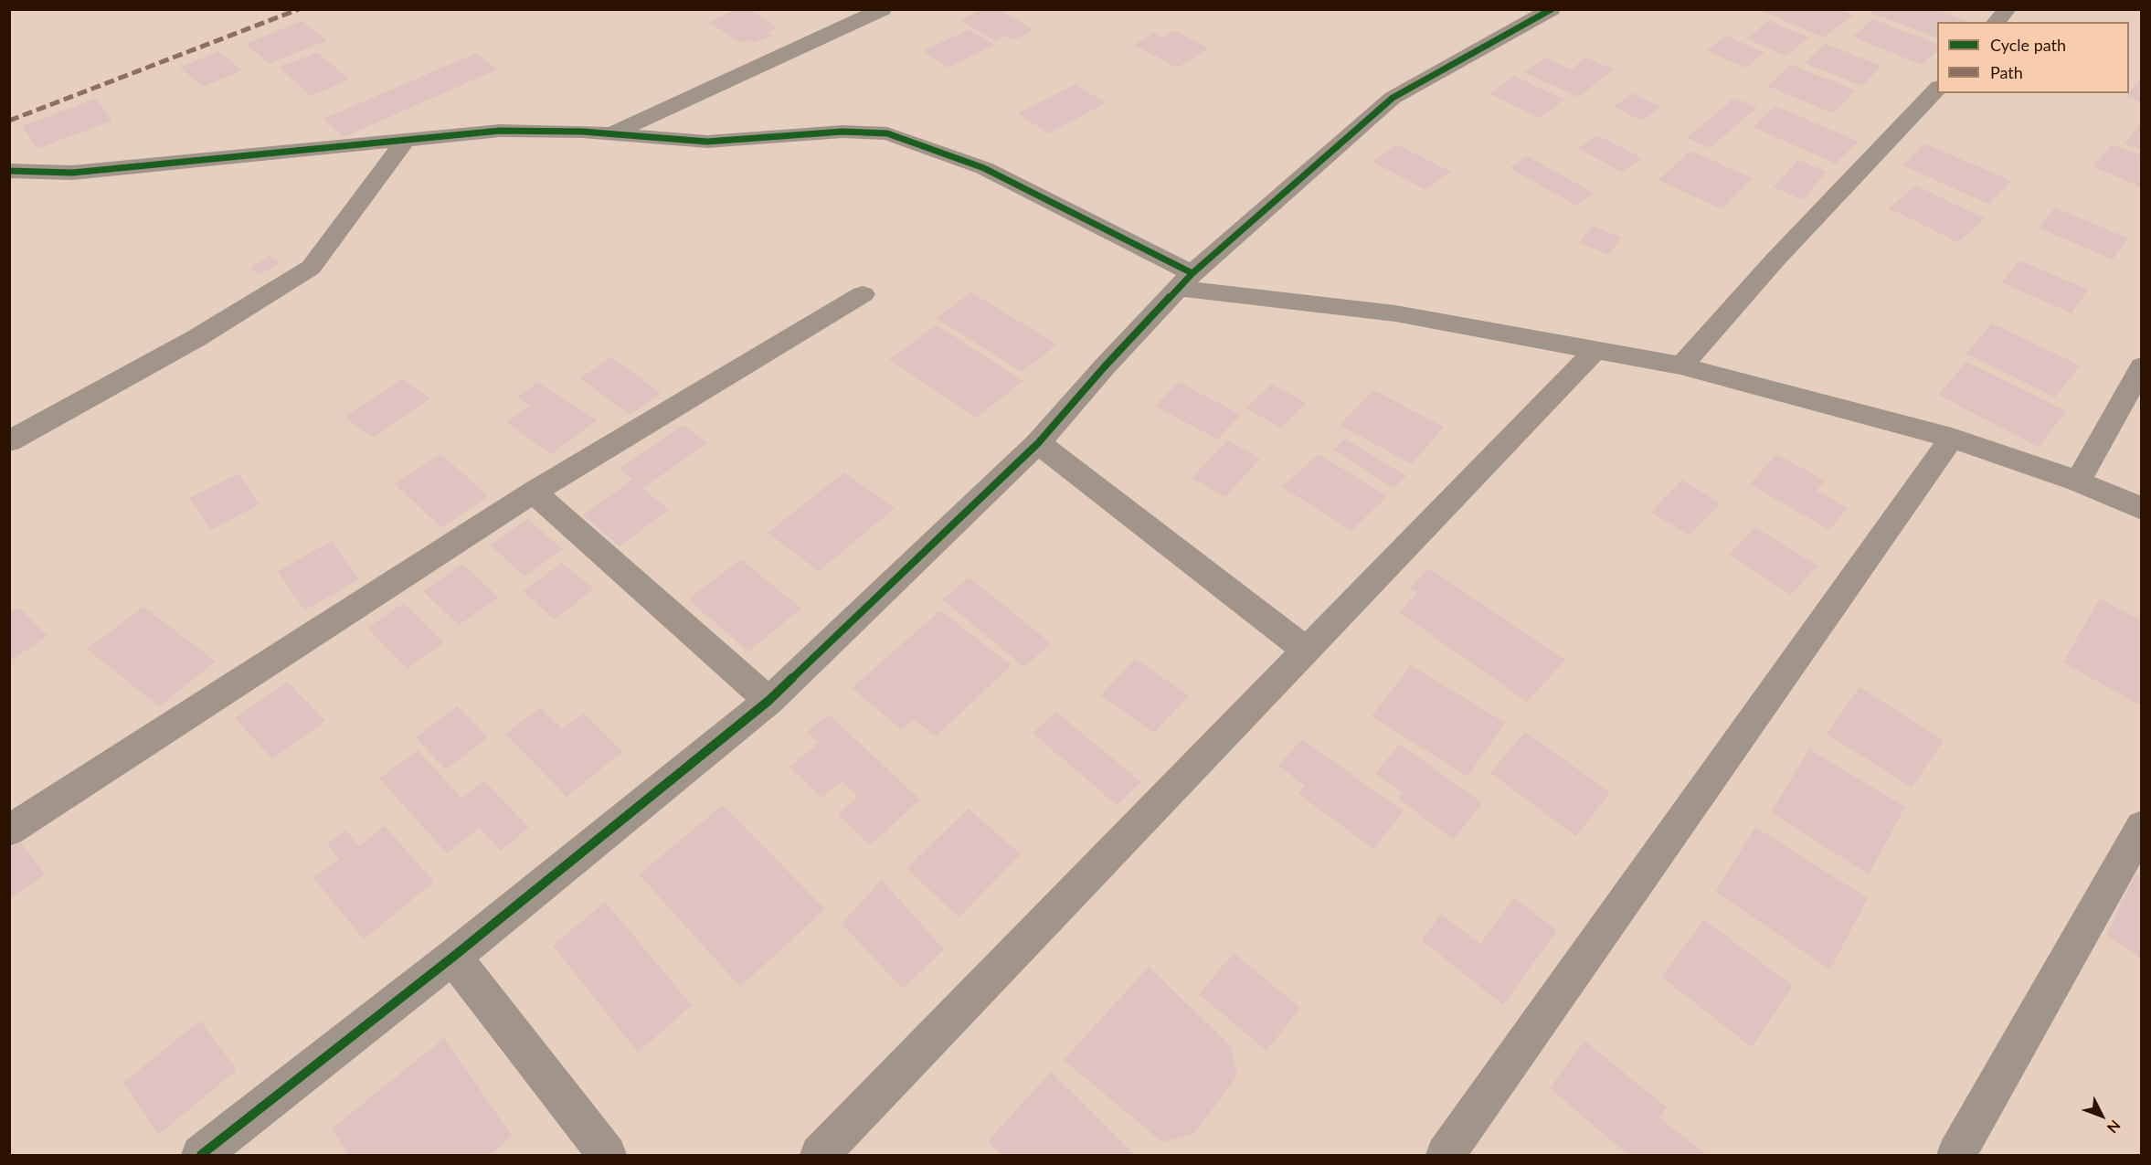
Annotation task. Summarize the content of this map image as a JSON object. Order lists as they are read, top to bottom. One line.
{"legend":["Cycle path","Path"],"north":"bottom right"}
